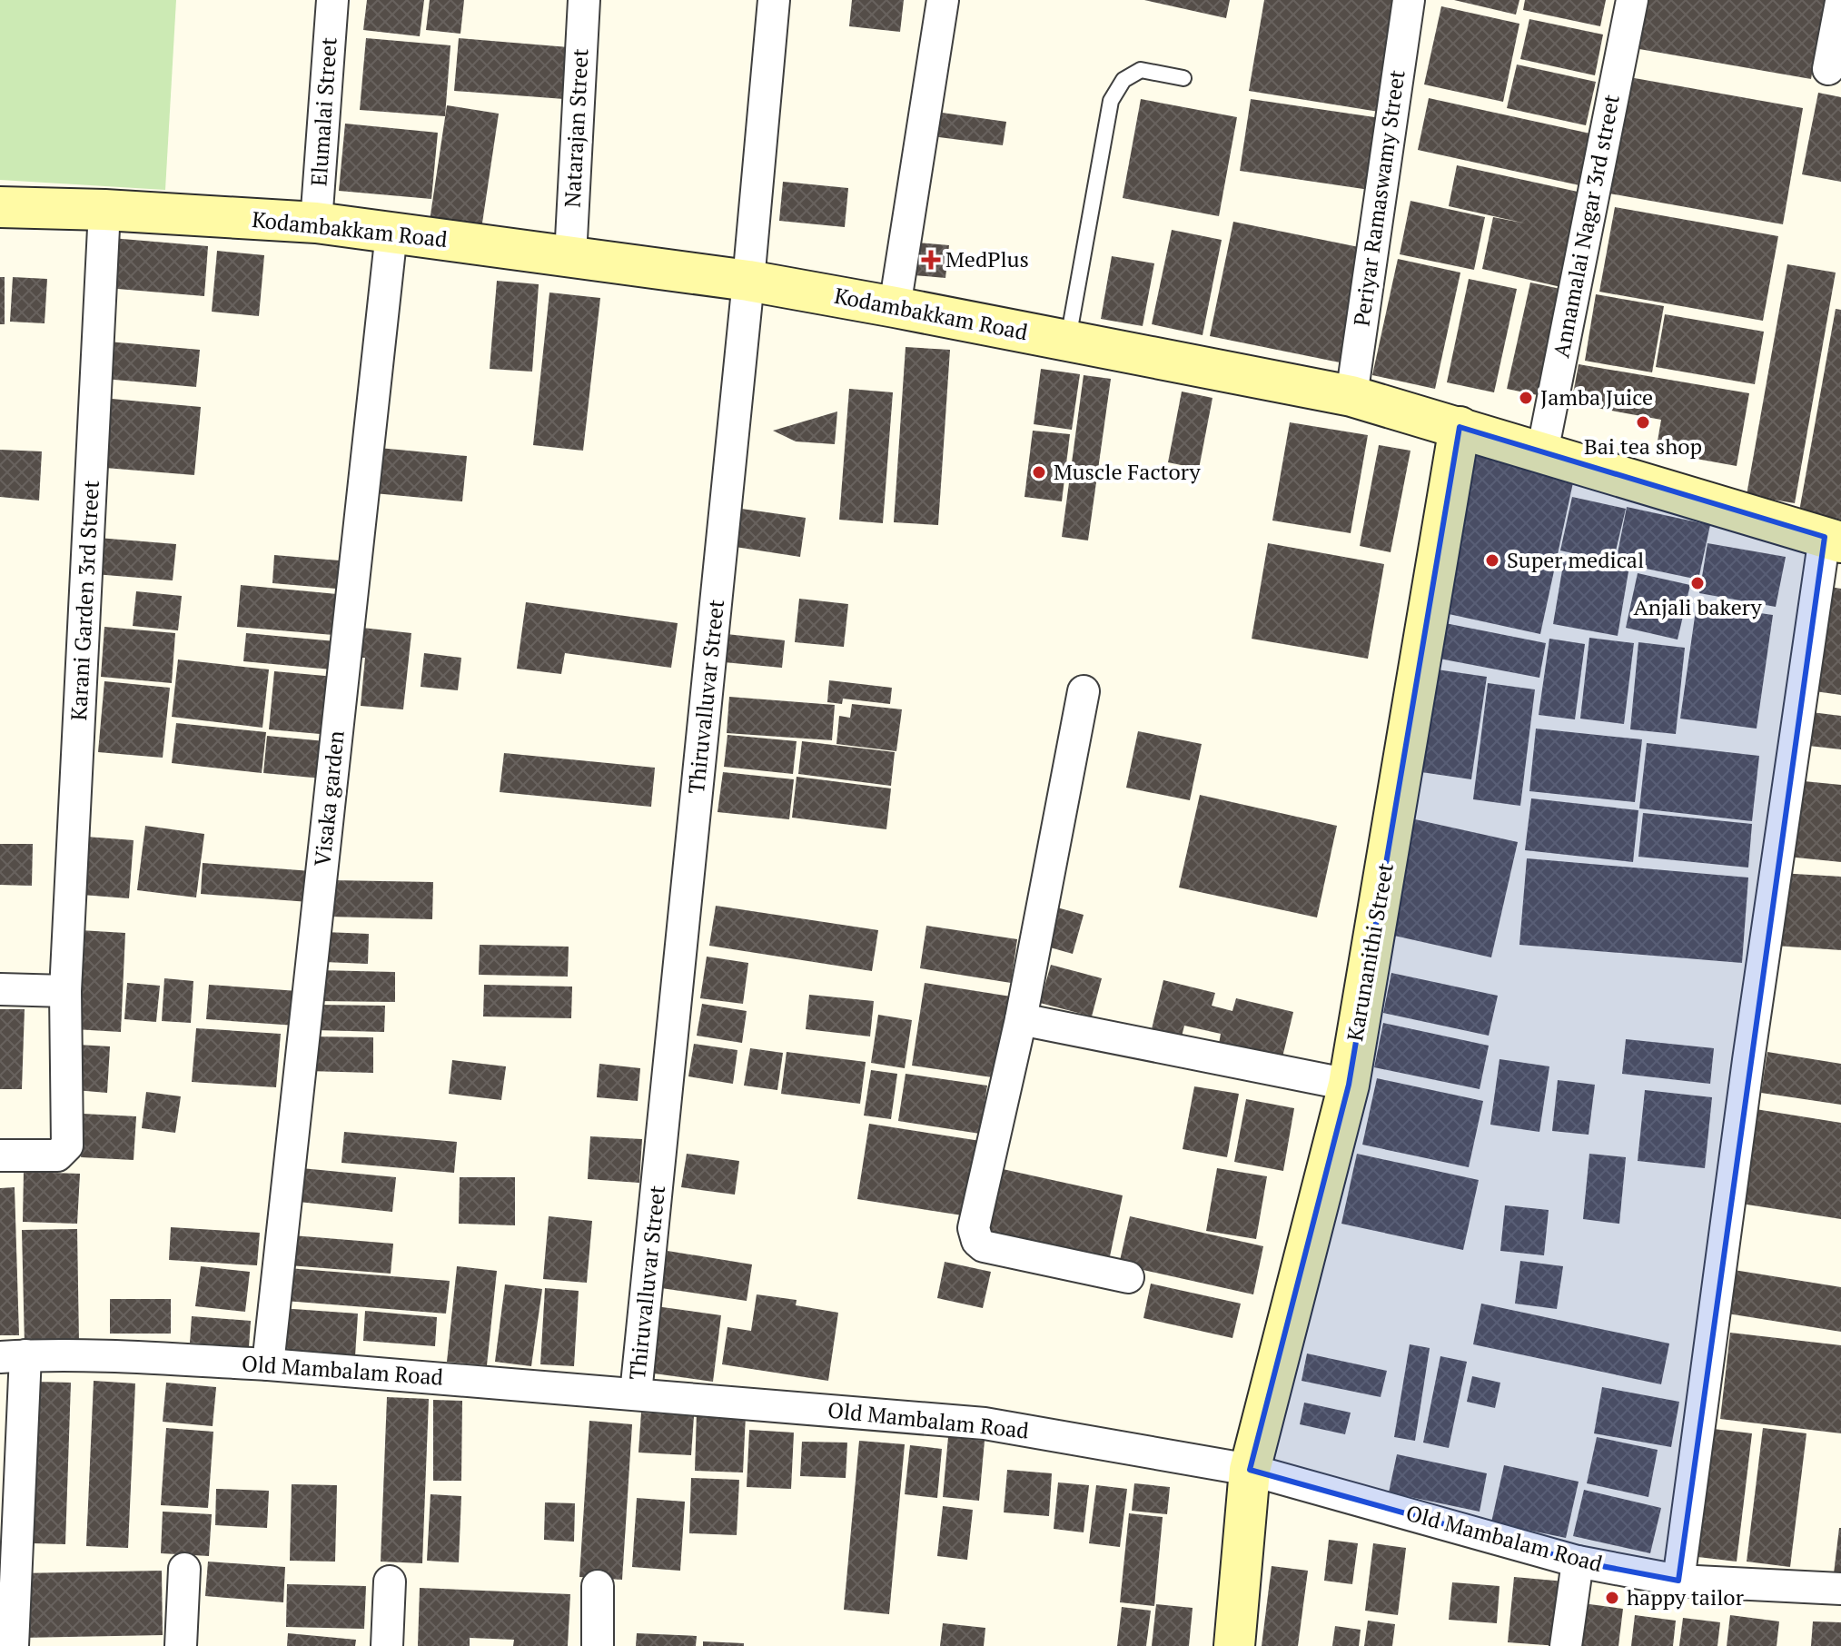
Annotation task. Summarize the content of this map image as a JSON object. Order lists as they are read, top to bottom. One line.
{"streets":{"main road":["Kodambakkam Road","Karunanithi Street"],"street":["Elumalai Street","Natarajan Street","Periyar Ramaswamy Street","Annamalai Nagar 3rd street","Karani Garden 3rd Street","Thiruvalluvar Street","Visaka garden","Old Mambalam Road"]},"crossings":[["Elumalai Street","Kodambakkam Road"],["Natarajan Street","Kodambakkam Road"],["Periyar Ramaswamy Street","Kodambakkam Road"],["Annamalai Nagar 3rd street","Kodambakkam Road"],["Kodambakkam Road","Karani Garden 3rd Street"],["Kodambakkam Road","Thiruvalluvar Street"],["Kodambakkam Road","Visaka garden"],["Kodambakkam Road","Karunanithi Street"],["Thiruvalluvar Street","Old Mambalam Road"],["Visaka garden","Old Mambalam Road"],["Karunanithi Street","Old Mambalam Road"]],"places":{"health":["MedPlus"],"other":["Jamba Juice","Bai tea shop","Muscle Factory","Super medical","Anjali bakery","happy tailor"]}}
